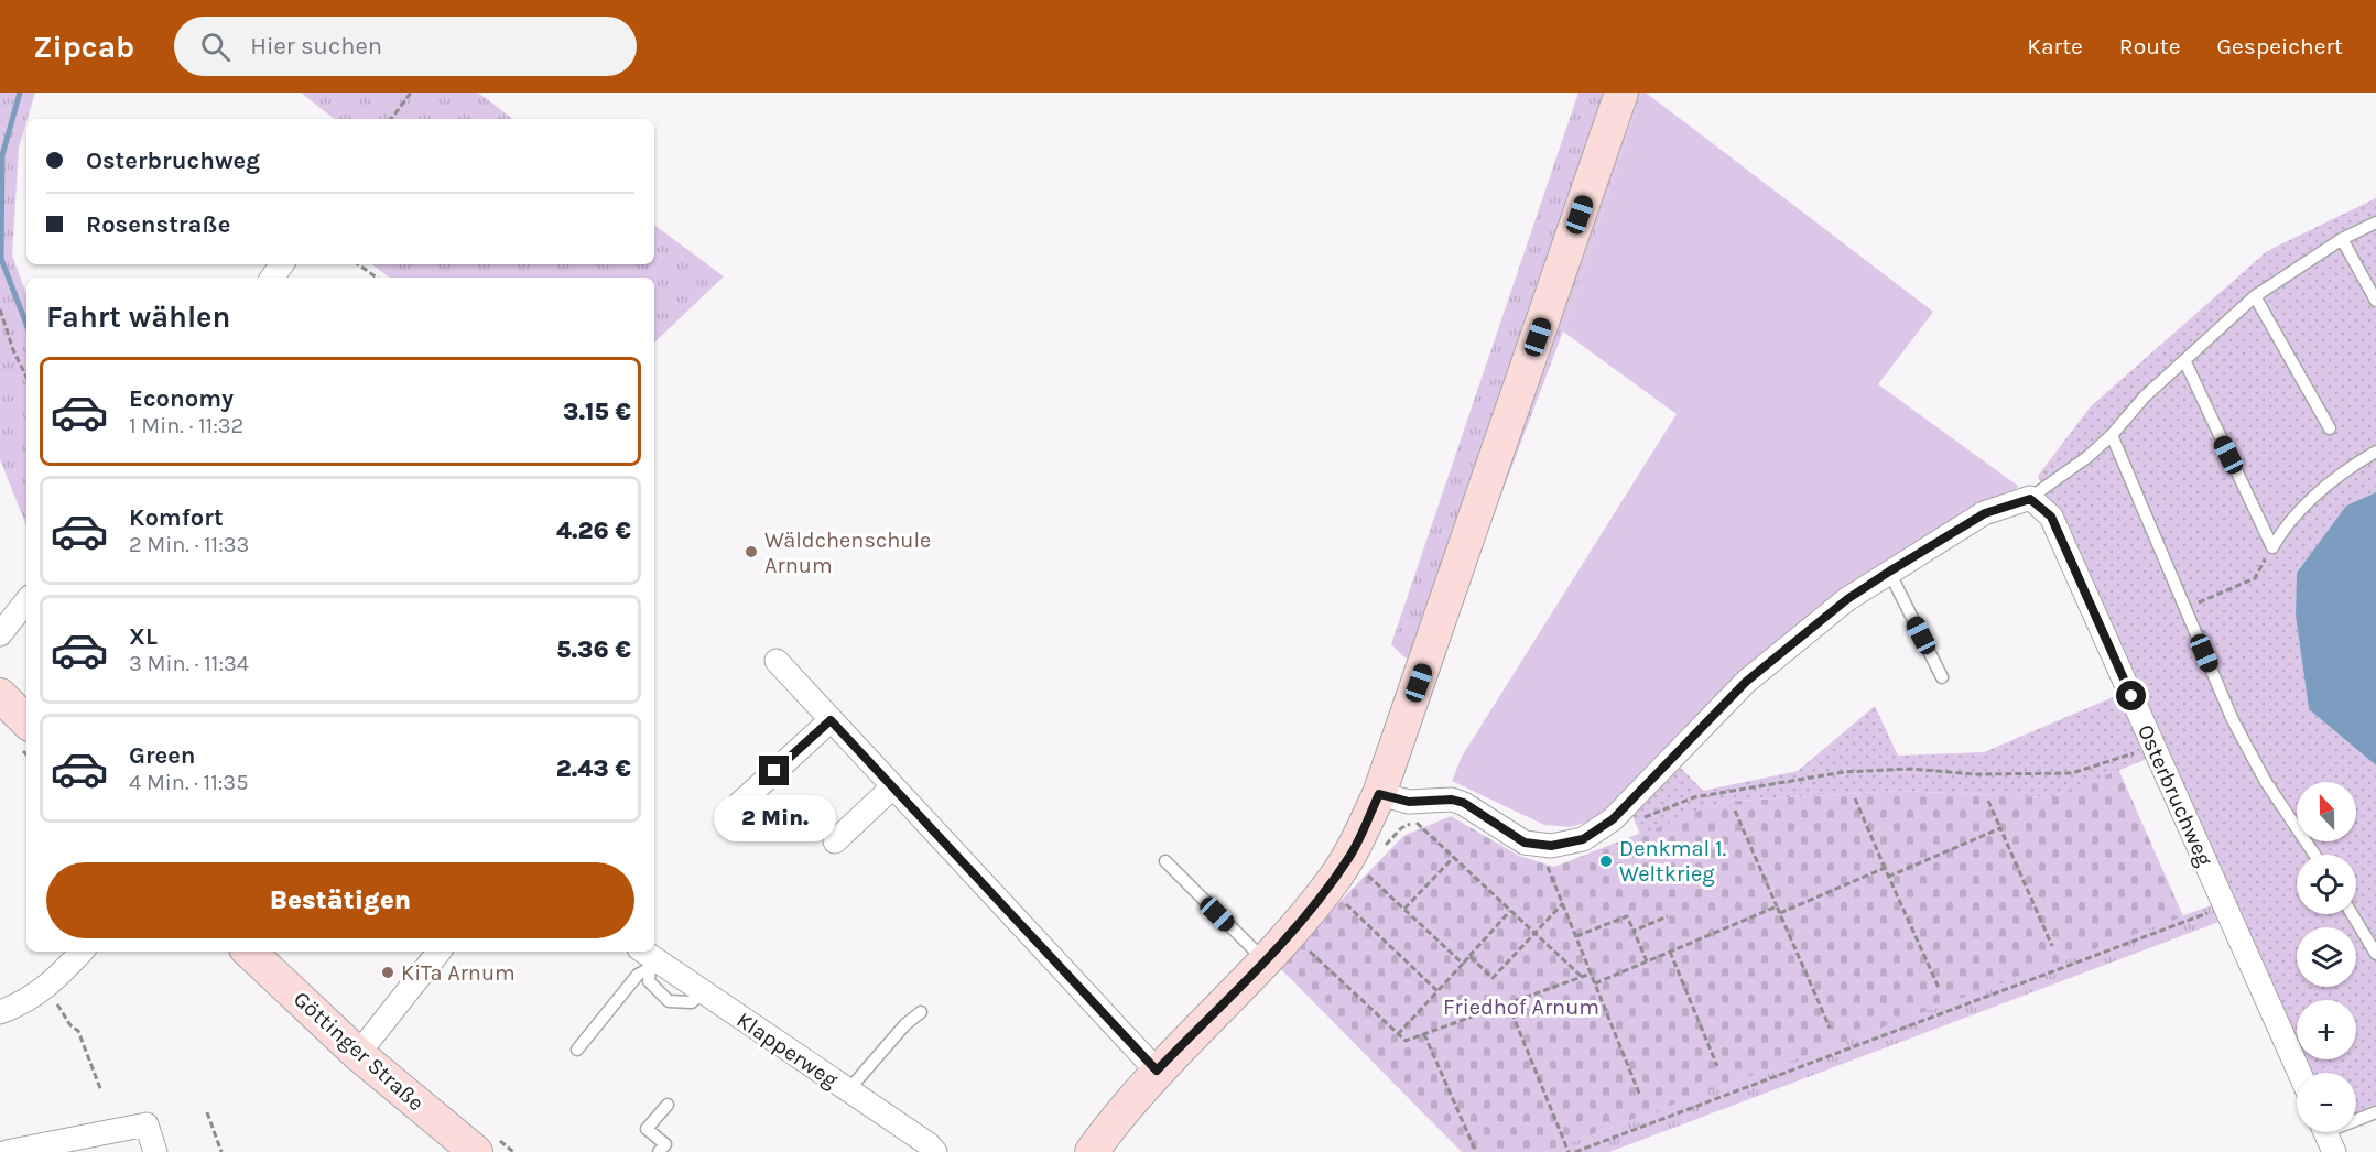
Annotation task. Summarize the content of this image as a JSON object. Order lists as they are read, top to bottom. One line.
{"streets":{"main road":["Göttinger Straße"],"street":["Osterbruchweg","Klapperweg"]},"parks":["Friedhof Arnum"],"places":["Wäldchenschule Arnum","Denkmal 1. Weltkrieg","KiTa Arnum"],"north":"top","page":{"header":"Zipcab","search":"Hier suchen","nav":["Karte","Route","Gespeichert"],"banner":["Osterbruchweg","Rosenstraße"],"heading":"Fahrt wählen","list":[{"name":"Economy","note":"1 Min. · 11:32","value":"3.15 €"},{"name":"Komfort","note":"2 Min. · 11:33","value":"4.26 €"},{"name":"XL","note":"3 Min. · 11:34","value":"5.36 €"},{"name":"Green","note":"4 Min. · 11:35","value":"2.43 €"}],"map_buttons":["+","−"],"bubble":"2 Min.","buttons":"Bestätigen"}}
